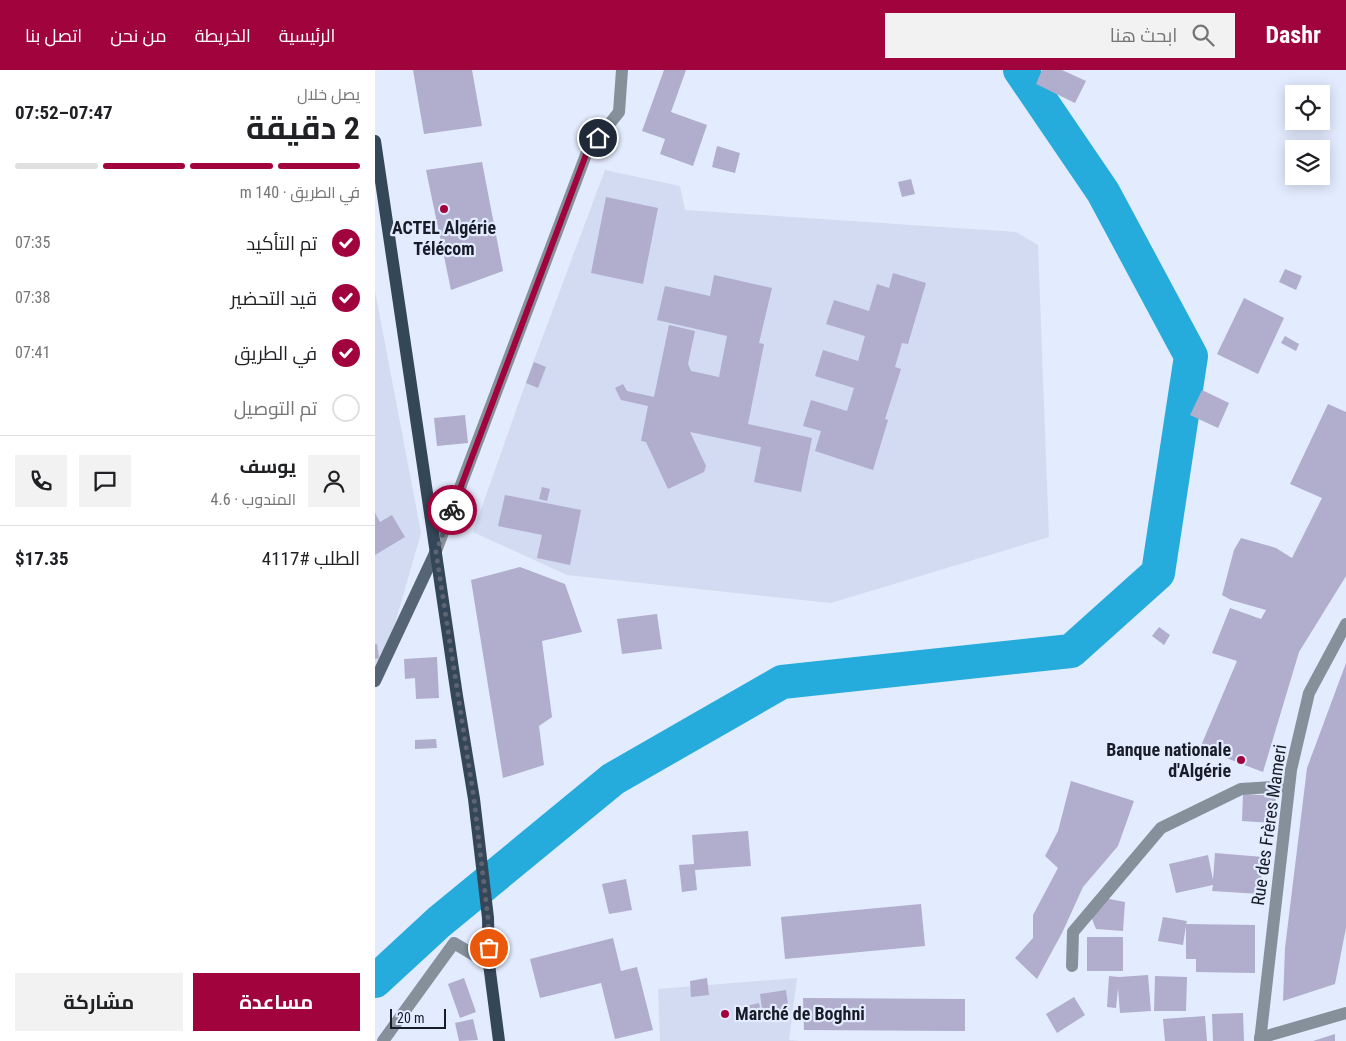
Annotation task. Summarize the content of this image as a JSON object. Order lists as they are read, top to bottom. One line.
{"streets":{"street":["Rue des Frères Mameri"]},"places":["ACTEL Algérie Télécom","Banque nationale d'Algérie","Marché de Boghni"],"scale_bar":"20 m","page":{"header":"Dashr","search":"ابحث هنا","nav":["الرئيسية","الخريطة","من نحن","اتصل بنا"],"heading":["2 دقيقة","يصل خلال","07:47–07:52"],"panel":["يوسف","المندوب · 4.6","الطلب #4117","$17.35"],"bar":"في الطريق · 140 m","list":[["تم التأكيد","07:35"],["قيد التحضير","07:38"],["في الطريق","07:41"],"تم التوصيل"],"buttons":["مساعدة","مشاركة"],"scale":"20 m"}}
